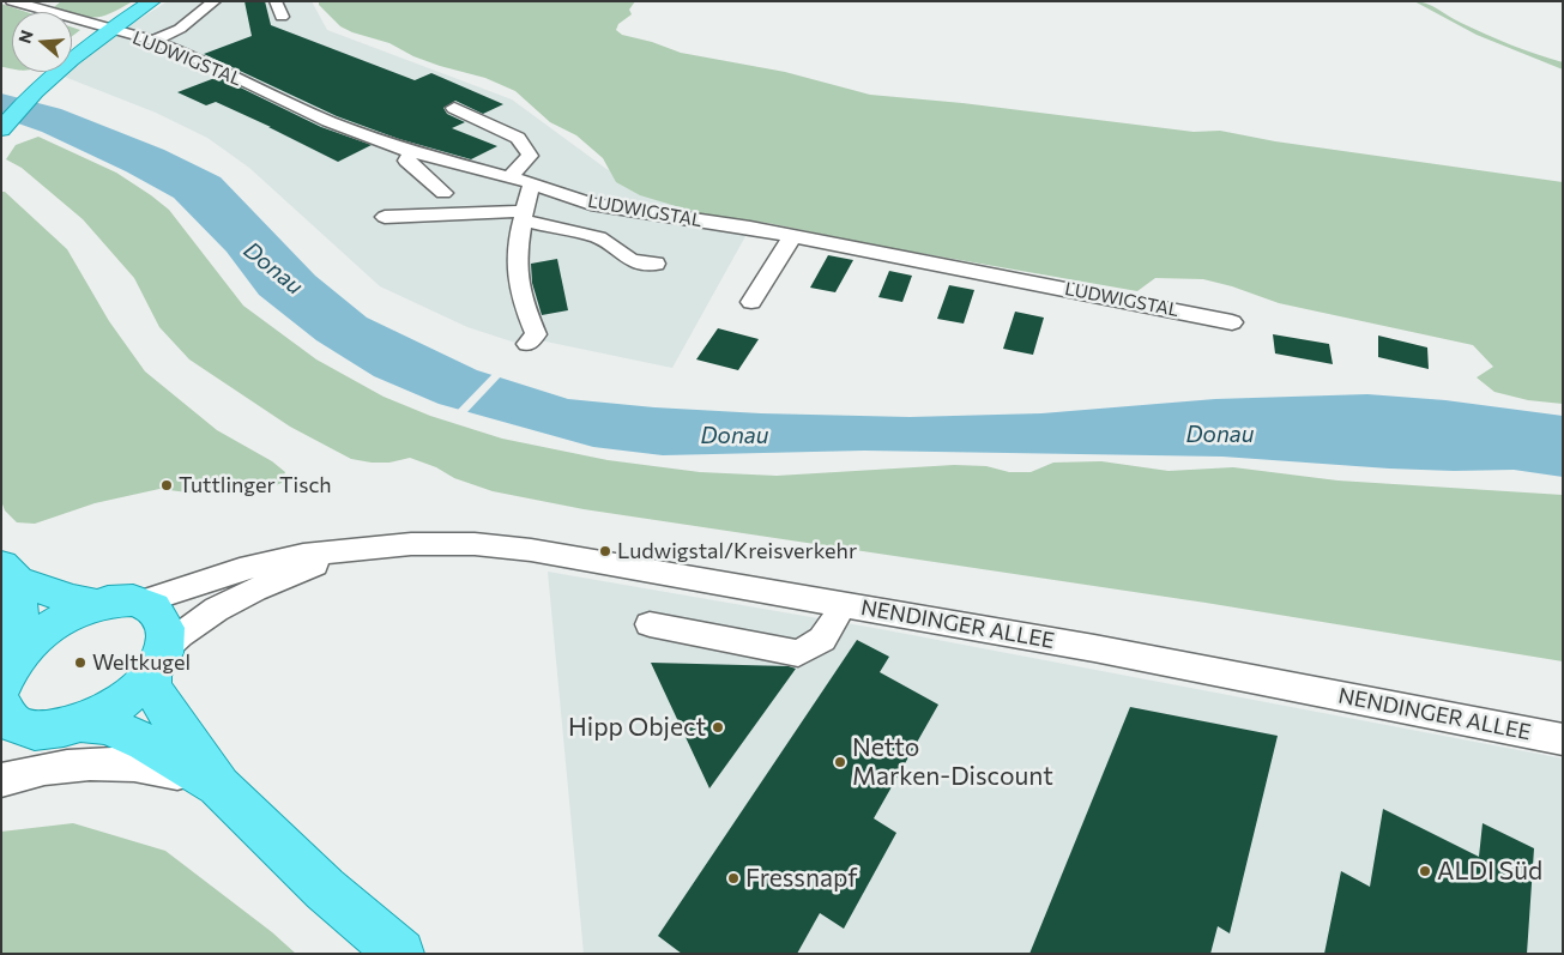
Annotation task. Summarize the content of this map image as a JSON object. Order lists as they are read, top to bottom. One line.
{"streets":{"street":["LUDWIGSTAL","NENDINGER ALLEE"]},"water":["Donau"],"places":["Tuttlinger Tisch","Ludwigstal/Kreisverkehr","Weltkugel","Hipp Object","Netto Marken-Discount","ALDI Süd","Fressnapf"],"north":"left"}
